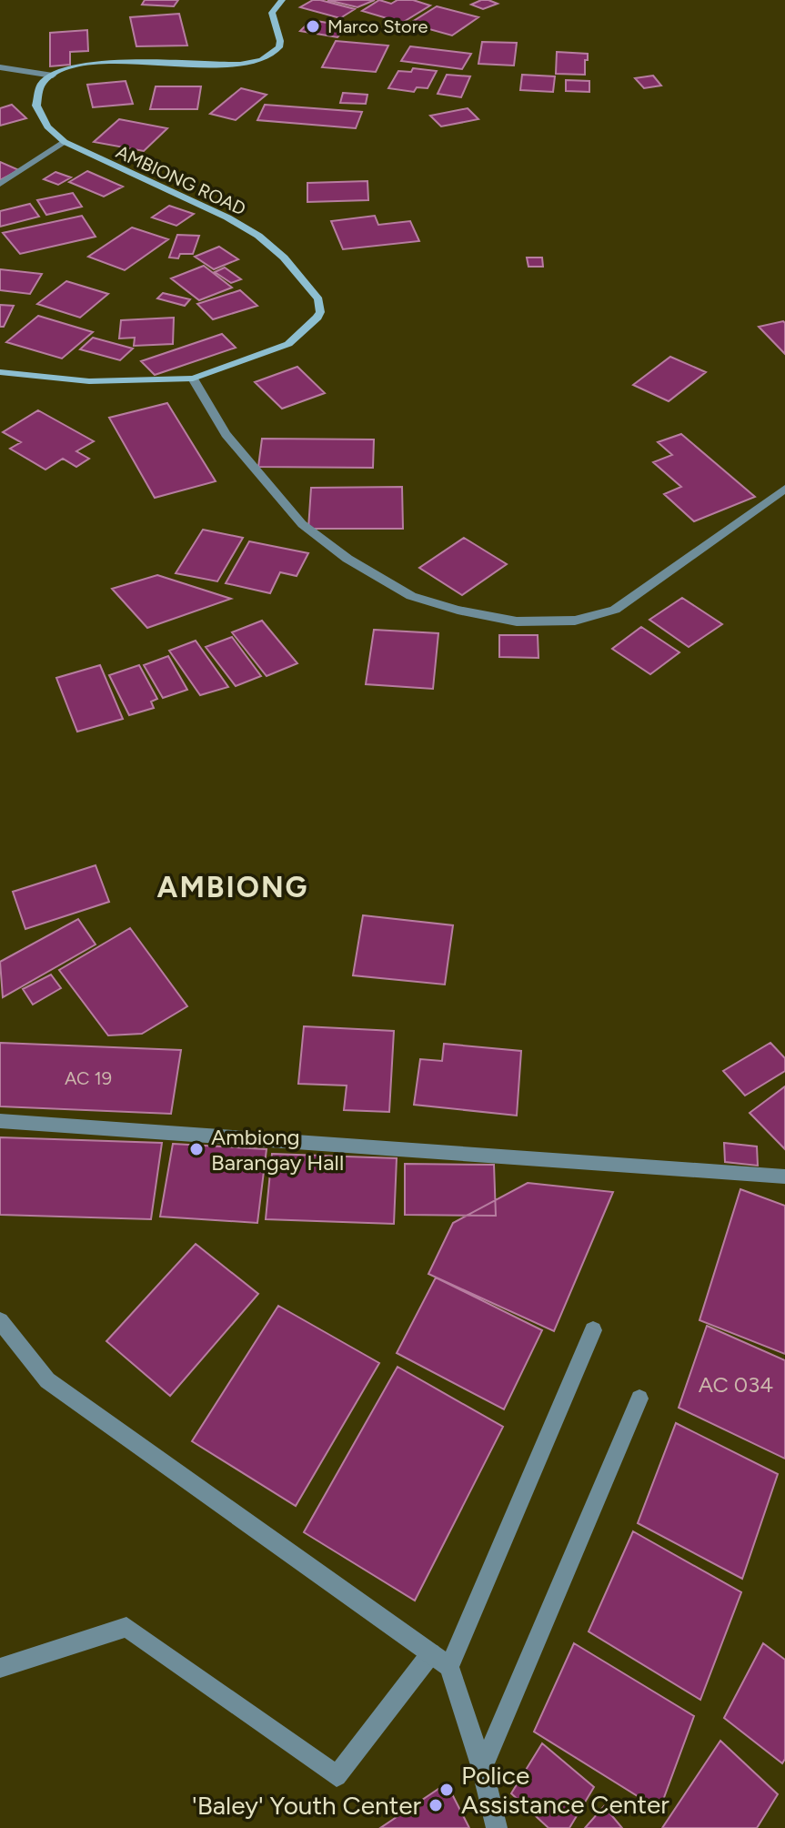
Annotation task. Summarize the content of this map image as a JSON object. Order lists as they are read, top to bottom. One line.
{"streets":{"main road":["AMBIONG ROAD"]},"districts":["AMBIONG"],"places":["Marco Store","Ambiong Barangay Hall","Police Assistance Center","'Baley' Youth Center"],"house_numbers":["AC 19","AC 034"]}
